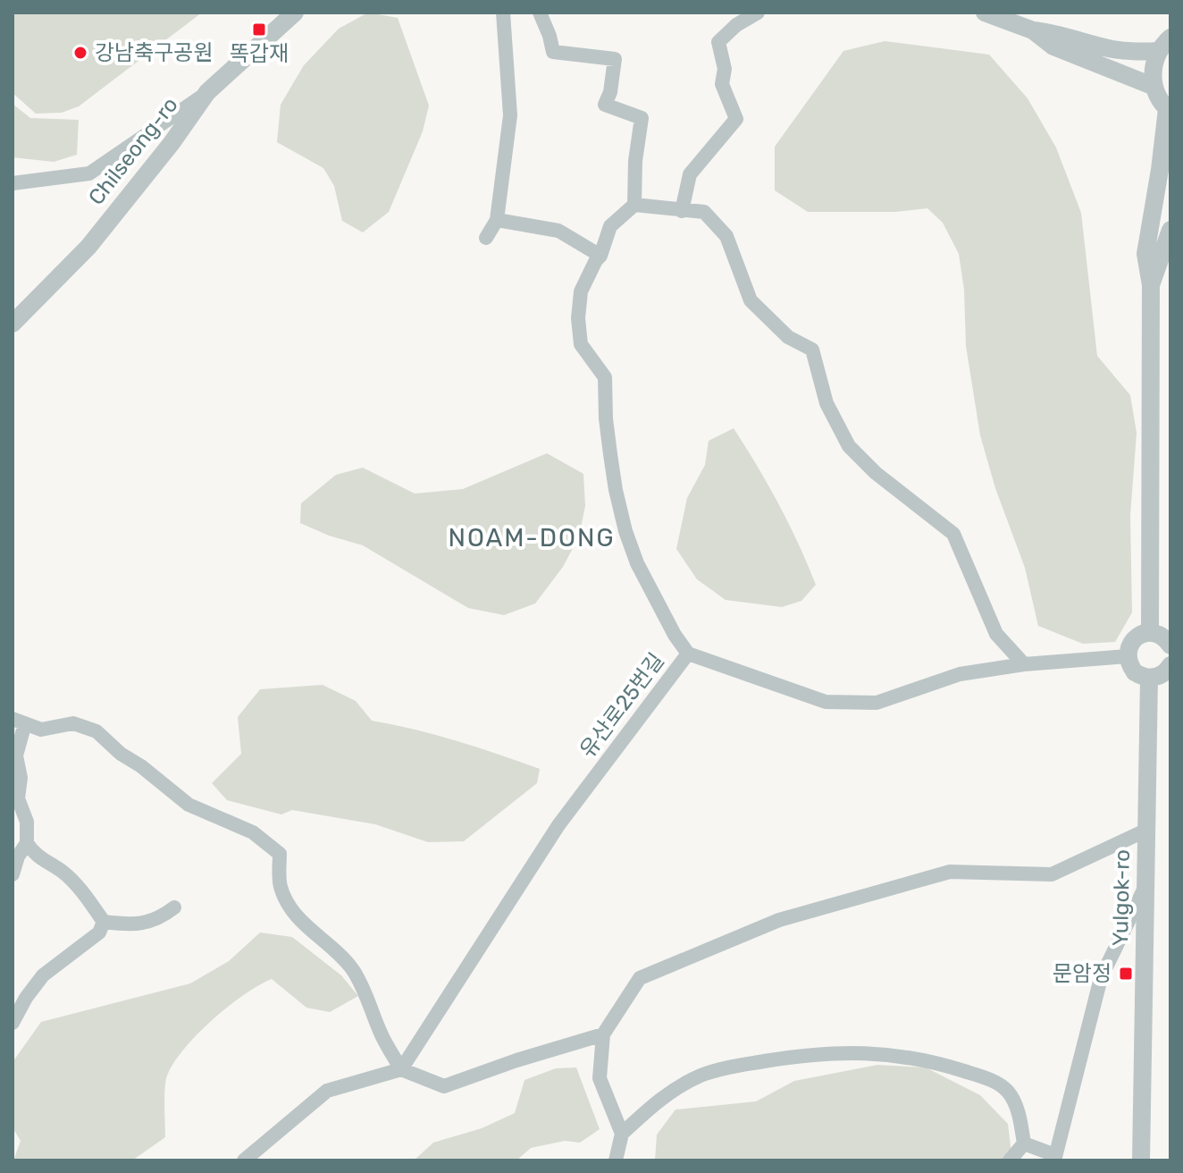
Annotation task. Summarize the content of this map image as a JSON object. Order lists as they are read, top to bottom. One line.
{"streets":{"street":["Chilseong-ro","유산로25번길","Yulgok-ro"]},"districts":["NOAM-DONG"],"places":{"transit":["똑갑재","문암정"],"other":["강남축구공원"]}}
